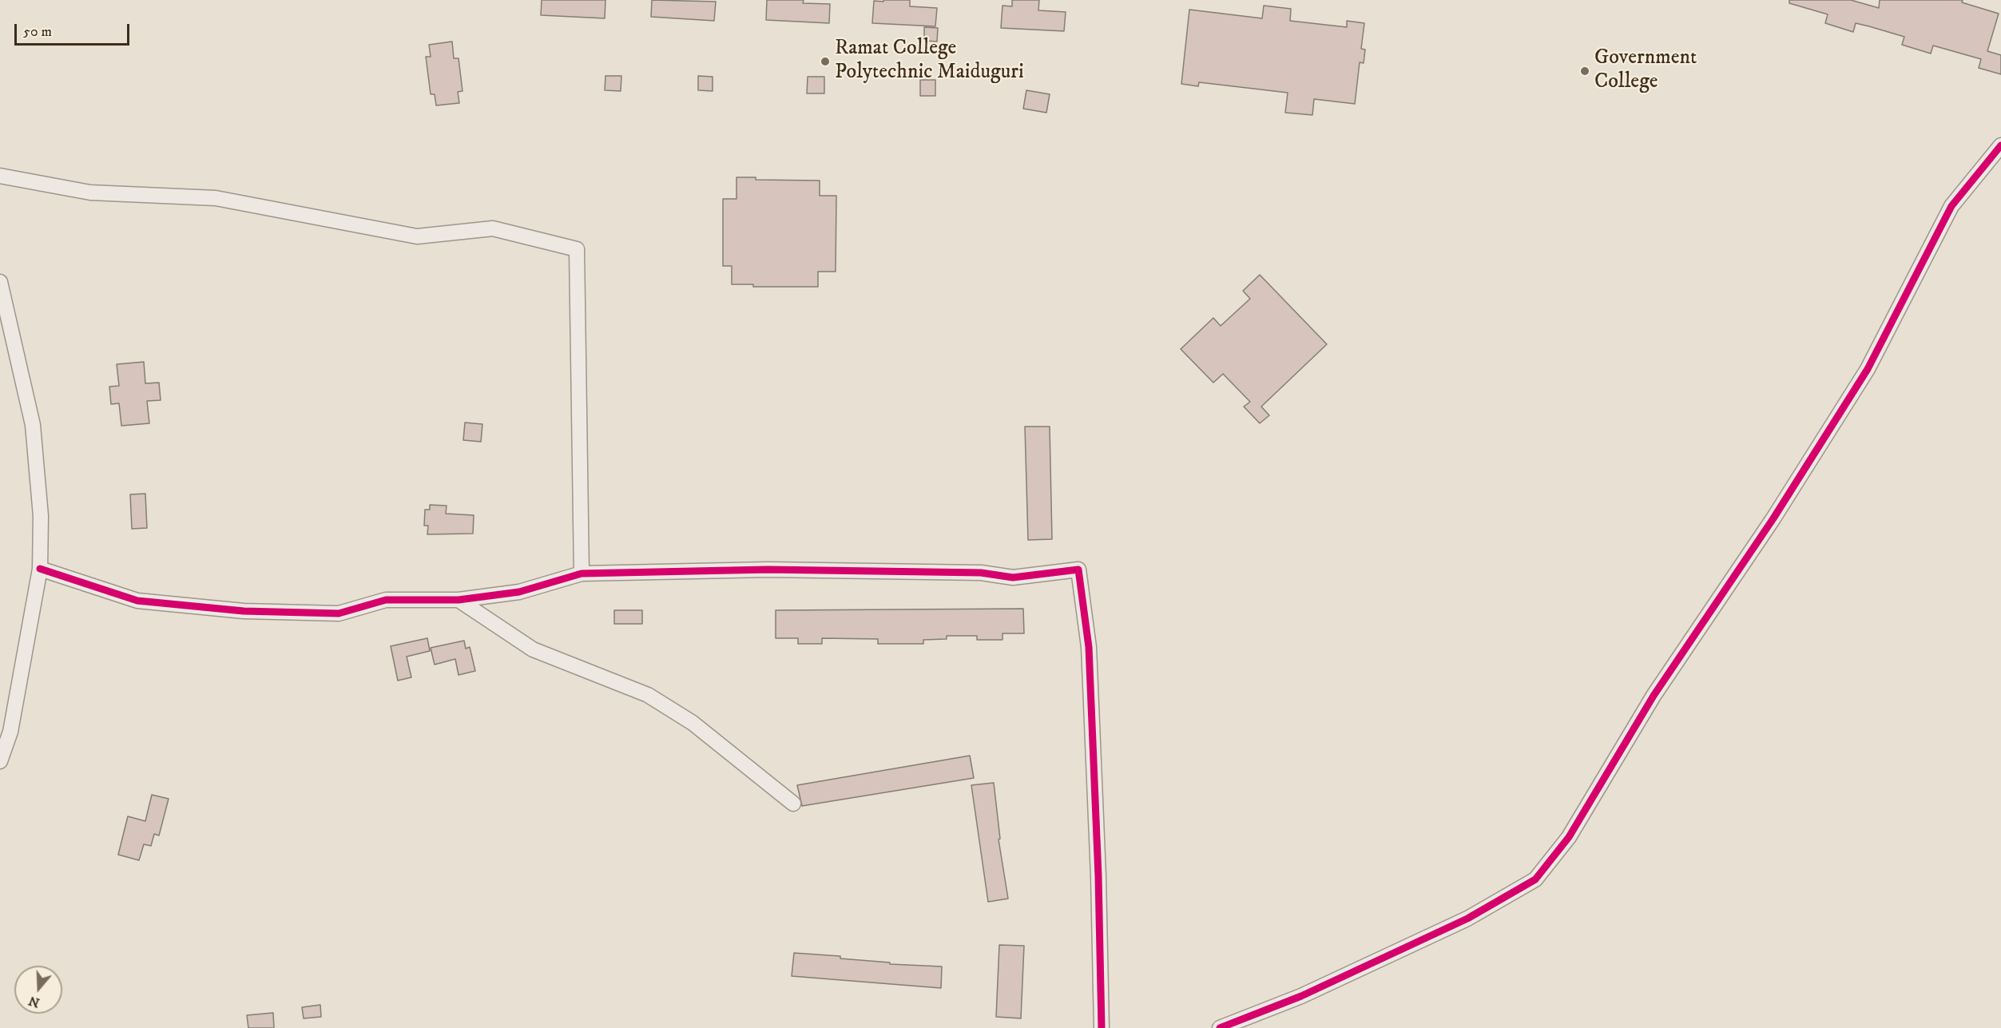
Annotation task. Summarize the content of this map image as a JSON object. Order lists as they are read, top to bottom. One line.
{"places":["Ramat College Polytechnic Maiduguri","Government College"],"scale_bar":"50 m","north":"bottom"}
